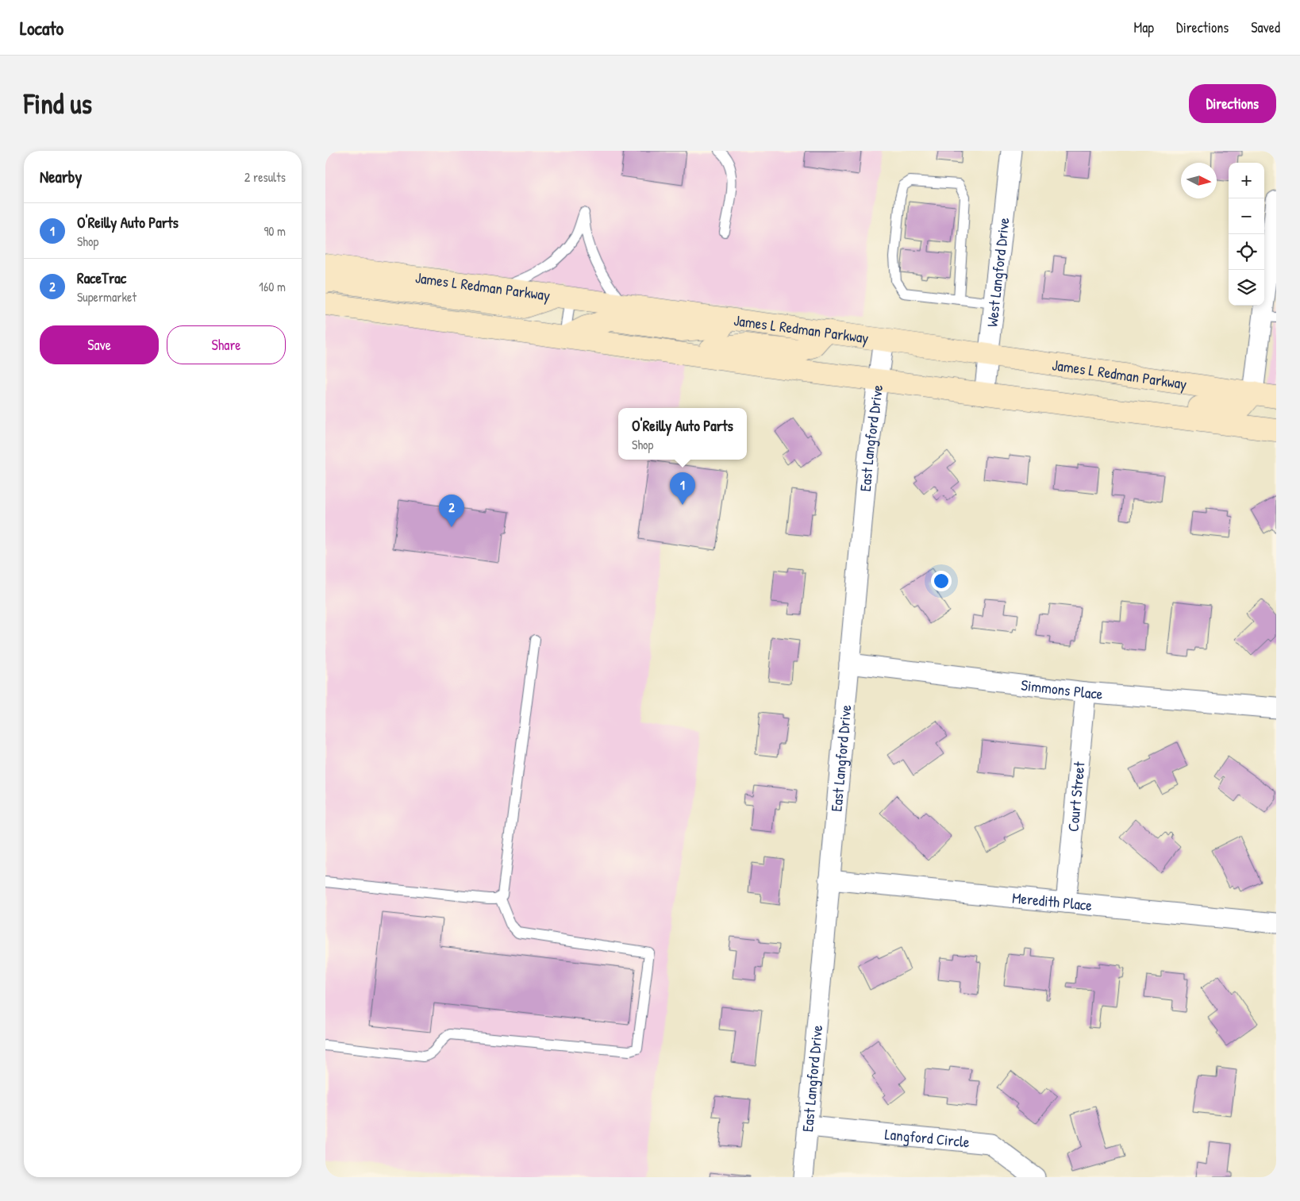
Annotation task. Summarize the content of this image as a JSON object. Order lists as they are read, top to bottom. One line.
{"streets":{"main road":["James L Redman Parkway"],"street":["West Langford Drive","East Langford Drive","Simmons Place","Court Street","Meredith Place","Langford Circle"]},"crossings":[["West Langford Drive","James L Redman Parkway"],["James L Redman Parkway","East Langford Drive"],["East Langford Drive","Simmons Place"],["East Langford Drive","Meredith Place"],["East Langford Drive","Langford Circle"],["Simmons Place","Court Street"],["Court Street","Meredith Place"]],"north":"right","page":{"header":"Locato","nav":["Map","Directions","Saved"],"buttons":["Directions",["Save","Share"]],"title":"Find us","heading":["Nearby","2 results"],"map_buttons":["+","−"],"list":[{"mark":"1","name":"O'Reilly Auto Parts","note":"Shop","value":"90 m"},{"mark":"2","name":"RaceTrac","note":"Supermarket","value":"160 m"}],"popup":["O'Reilly Auto Parts","Shop"],"pins":["1","2"]}}
